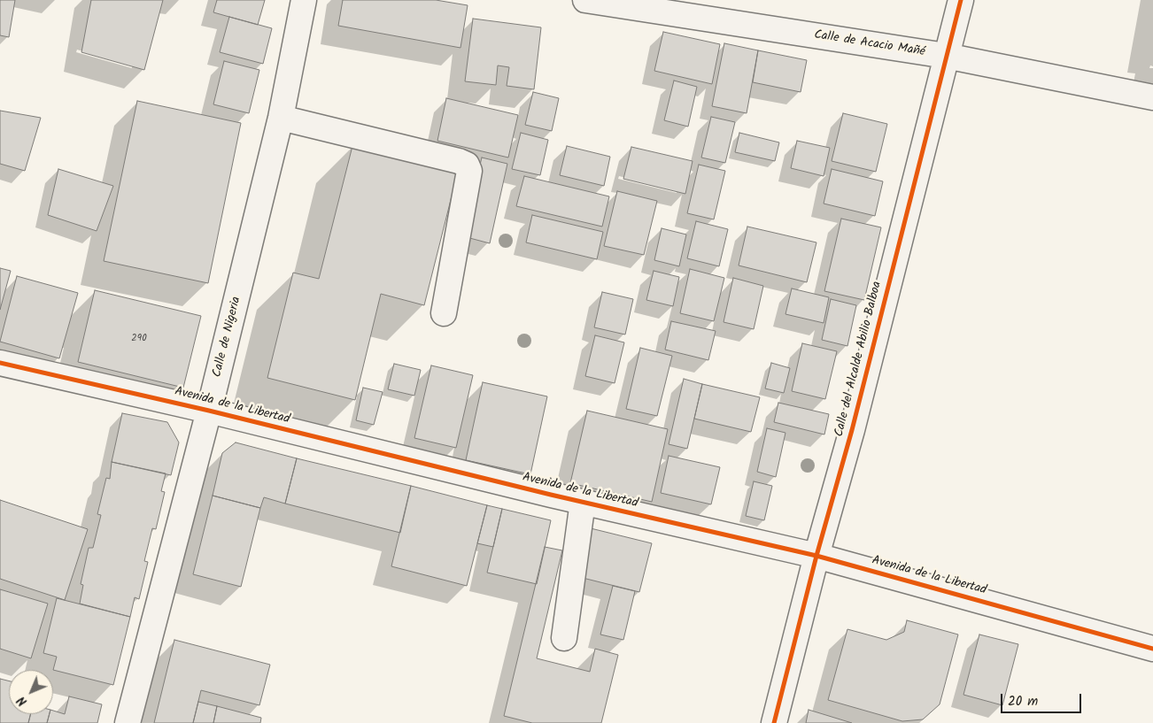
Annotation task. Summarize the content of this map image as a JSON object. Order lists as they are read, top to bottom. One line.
{"streets":{"street":["Calle de Acacio Mañé","Calle de Nigeria","Calle del Alcalde Abilio Balboa","Avenida de la Libertad"]},"crossings":[["Calle de Acacio Mañé","Calle del Alcalde Abilio Balboa"],["Calle de Nigeria","Avenida de la Libertad"],["Calle del Alcalde Abilio Balboa","Avenida de la Libertad"]],"house_numbers":["290"],"scale_bar":"20 m","north":"bottom left"}
